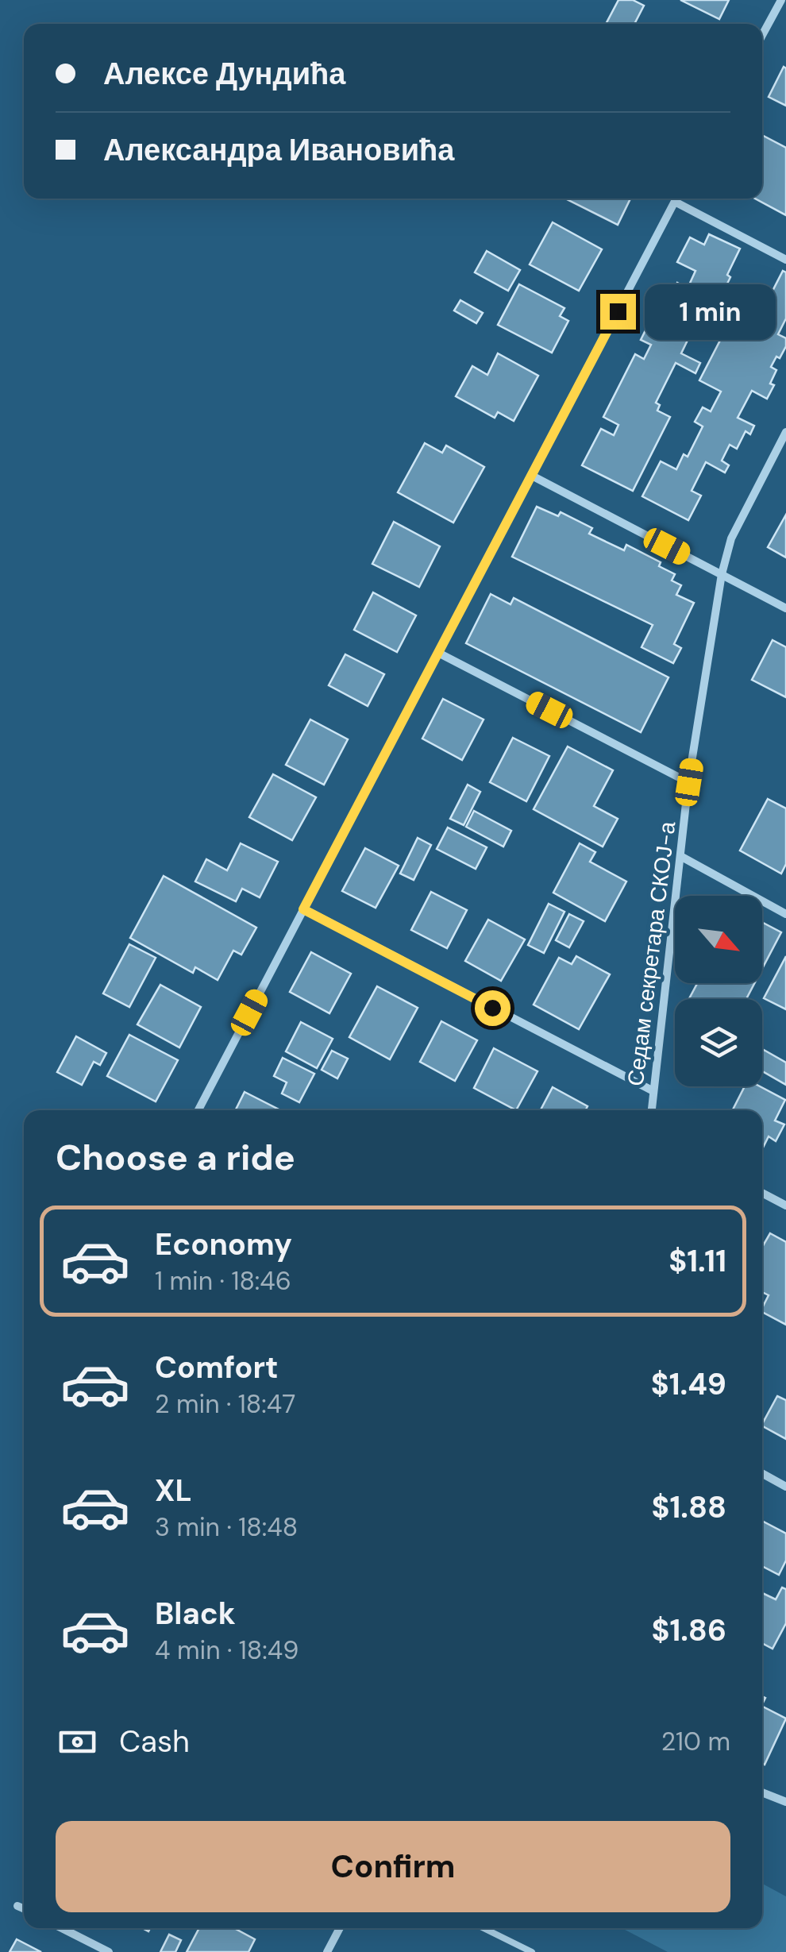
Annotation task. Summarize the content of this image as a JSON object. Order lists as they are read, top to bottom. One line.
{"streets":{"street":["Седам секретара СКОЈ-а"]},"north":"bottom right","page":{"banner":["Алексе Дундића","Александра Ивановића"],"bubble":"1 min","heading":"Choose a ride","list":[{"name":"Economy","note":"1 min · 18:46","value":"$1.11"},{"name":"Comfort","note":"2 min · 18:47","value":"$1.49"},{"name":"XL","note":"3 min · 18:48","value":"$1.88"},{"name":"Black","note":"4 min · 18:49","value":"$1.86"}],"pay":["Cash","210 m"],"buttons":"Confirm"}}
